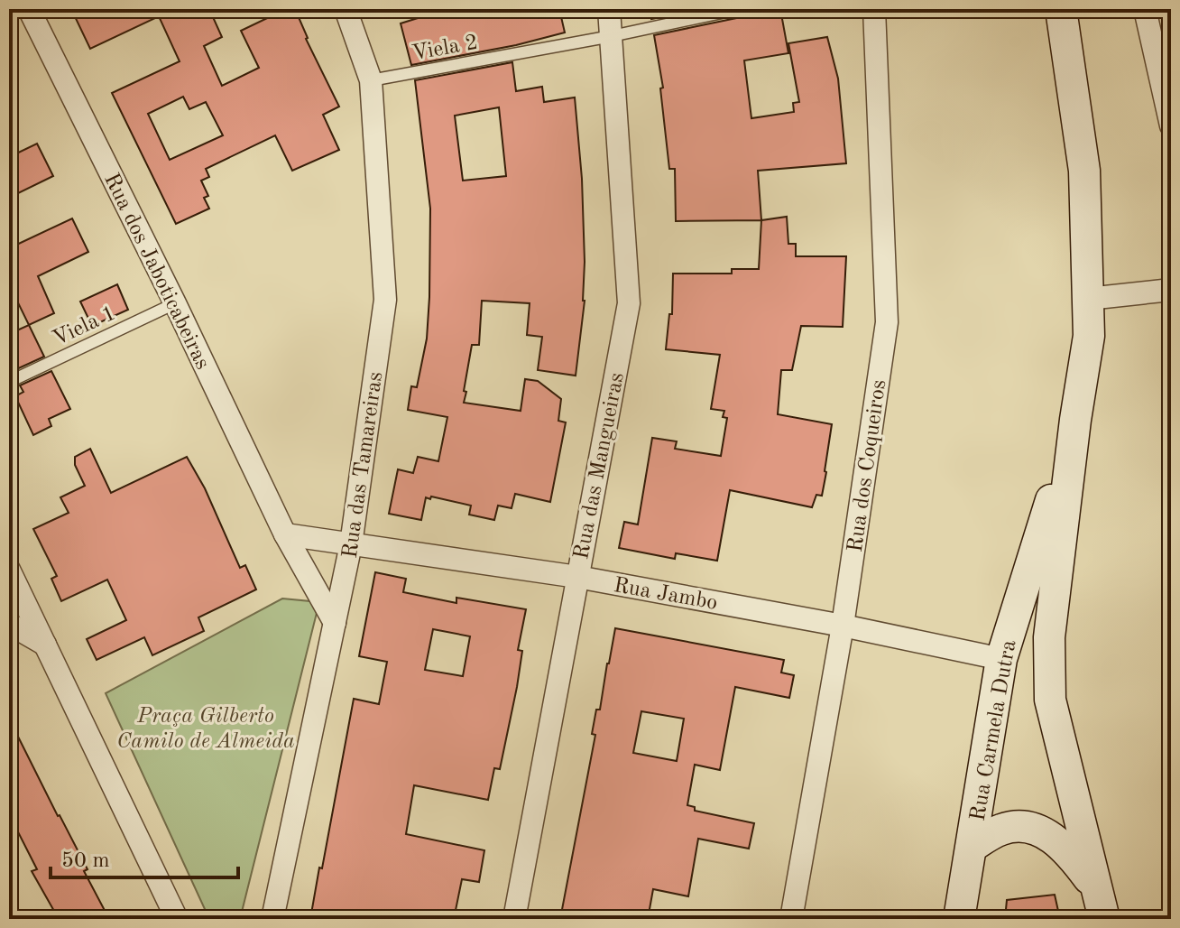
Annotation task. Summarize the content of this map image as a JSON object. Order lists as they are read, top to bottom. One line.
{"streets":{"main road":["Rua Carmela Dutra"],"street":["Rua dos Jaboticabeiras","Rua das Tamareiras","Rua das Mangueiras","Rua dos Coqueiros","Rua Jambo"],"lane":["Viela 2","Viela 1"]},"crossings":[["Viela 2","Rua das Tamareiras"],["Viela 2","Rua das Mangueiras"],["Rua dos Jaboticabeiras","Viela 1"],["Rua dos Jaboticabeiras","Rua das Tamareiras"],["Rua dos Jaboticabeiras","Rua Jambo"],["Rua das Tamareiras","Rua Jambo"],["Rua das Mangueiras","Rua Jambo"],["Rua dos Coqueiros","Rua Jambo"],["Rua Jambo","Rua Carmela Dutra"]],"parks":["Praça Gilberto Camilo de Almeida"],"scale_bar":"50 m"}
